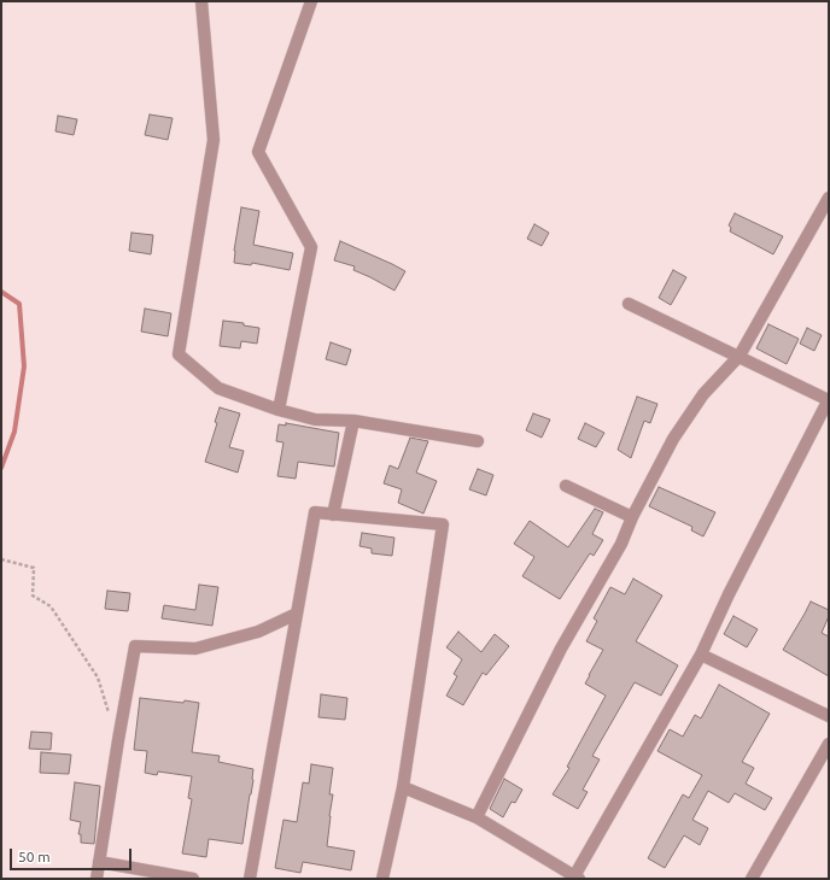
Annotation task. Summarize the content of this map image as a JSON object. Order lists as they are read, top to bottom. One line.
{"scale_bar":"50 m"}
